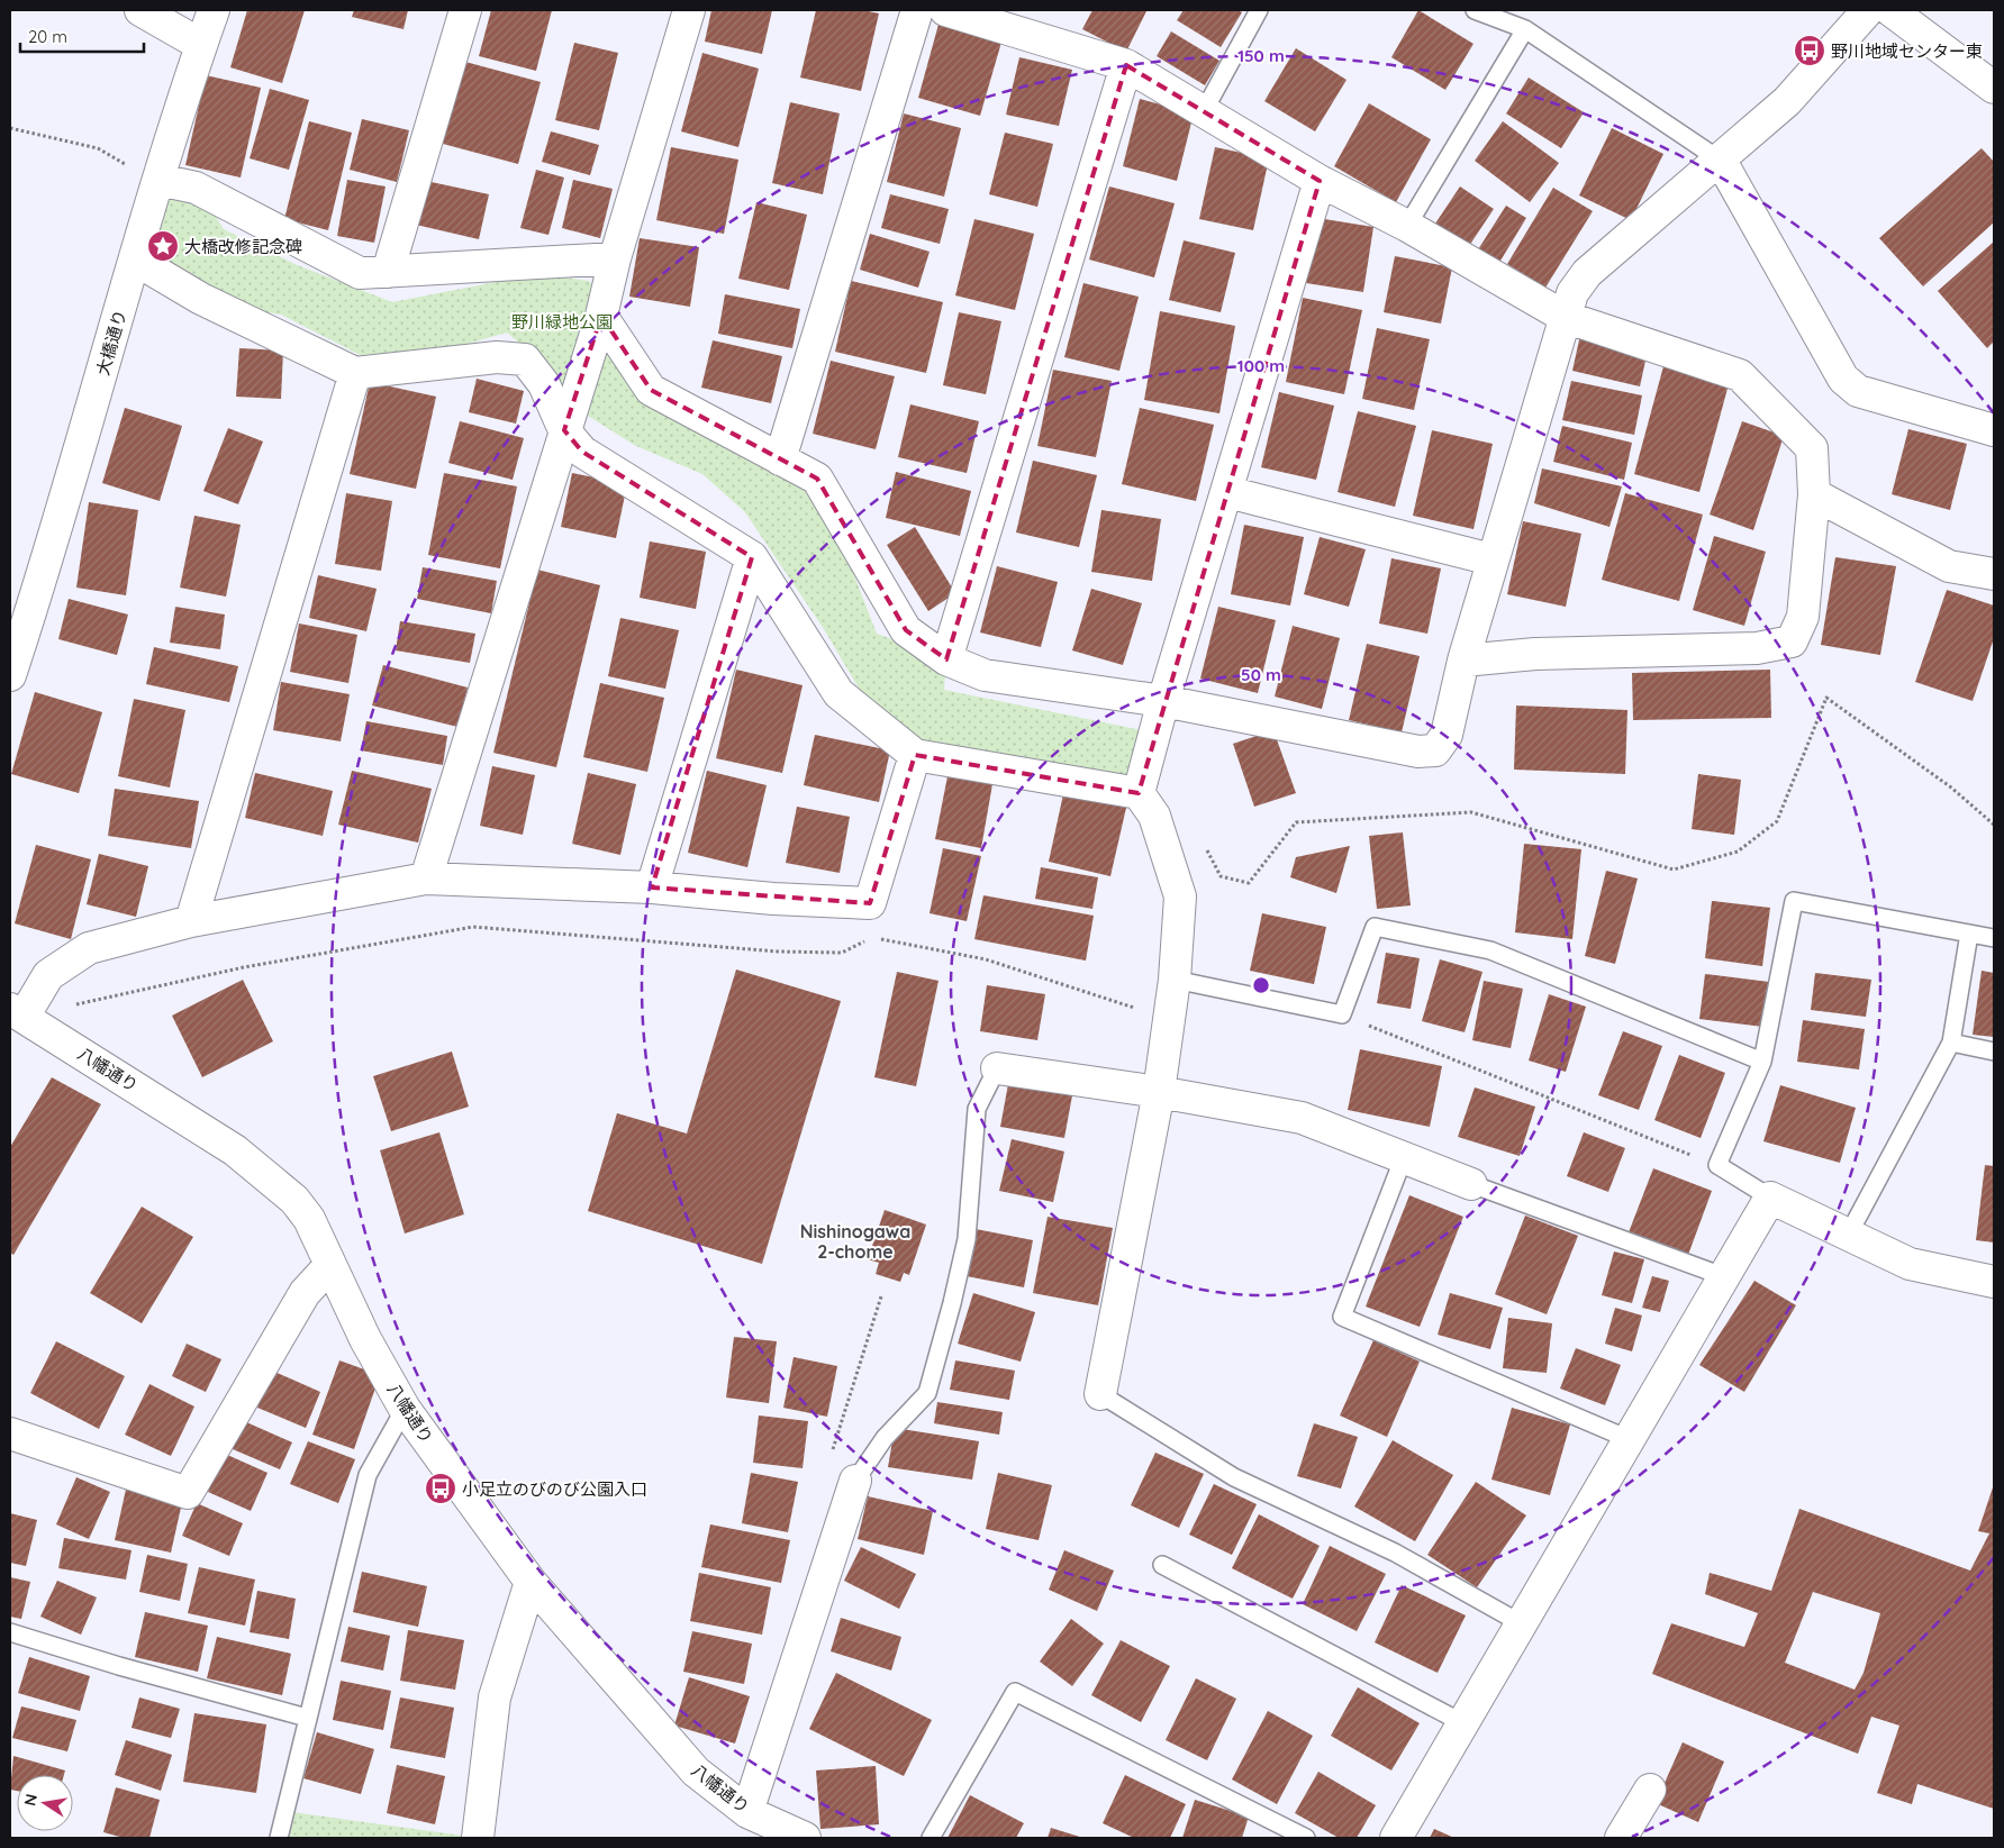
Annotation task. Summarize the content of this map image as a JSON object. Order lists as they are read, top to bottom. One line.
{"streets":{"street":["大橋通り","八幡通り"]},"districts":["Nishinogawa 2-chome"],"parks":["野川緑地公園"],"places":{"bus stop":["野川地域センター東","小足立のびのび公園入口"],"place":["大橋改修記念碑"]},"scale_bar":"20 m","north":"left","rings":["150 m","100 m","50 m"]}
